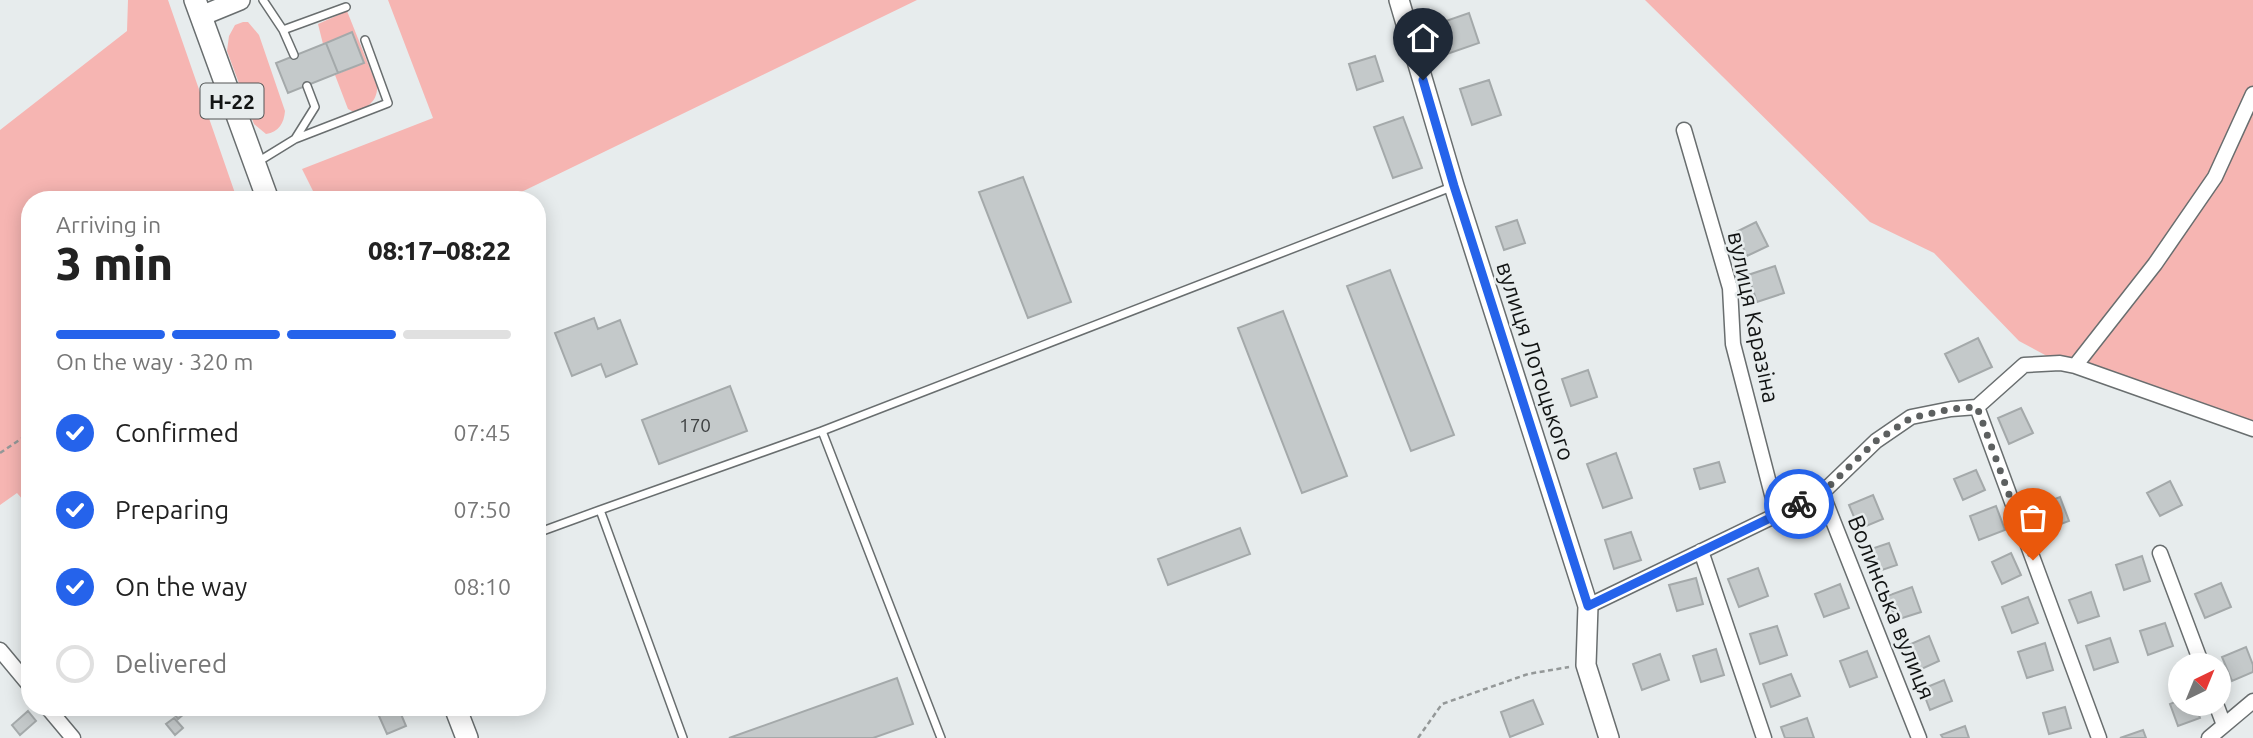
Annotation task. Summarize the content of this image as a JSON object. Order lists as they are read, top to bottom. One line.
{"streets":{"main road":["Н-22"],"street":["вулиця Каразіна","вулиця Лотоцького","Волинська вулиця"]},"house_numbers":["170"],"north":"top right","page":{"heading":["3 min","Arriving in","08:17–08:22"],"bar":"On the way · 320 m","list":[["Confirmed","07:45"],["Preparing","07:50"],["On the way","08:10"],"Delivered"]}}
